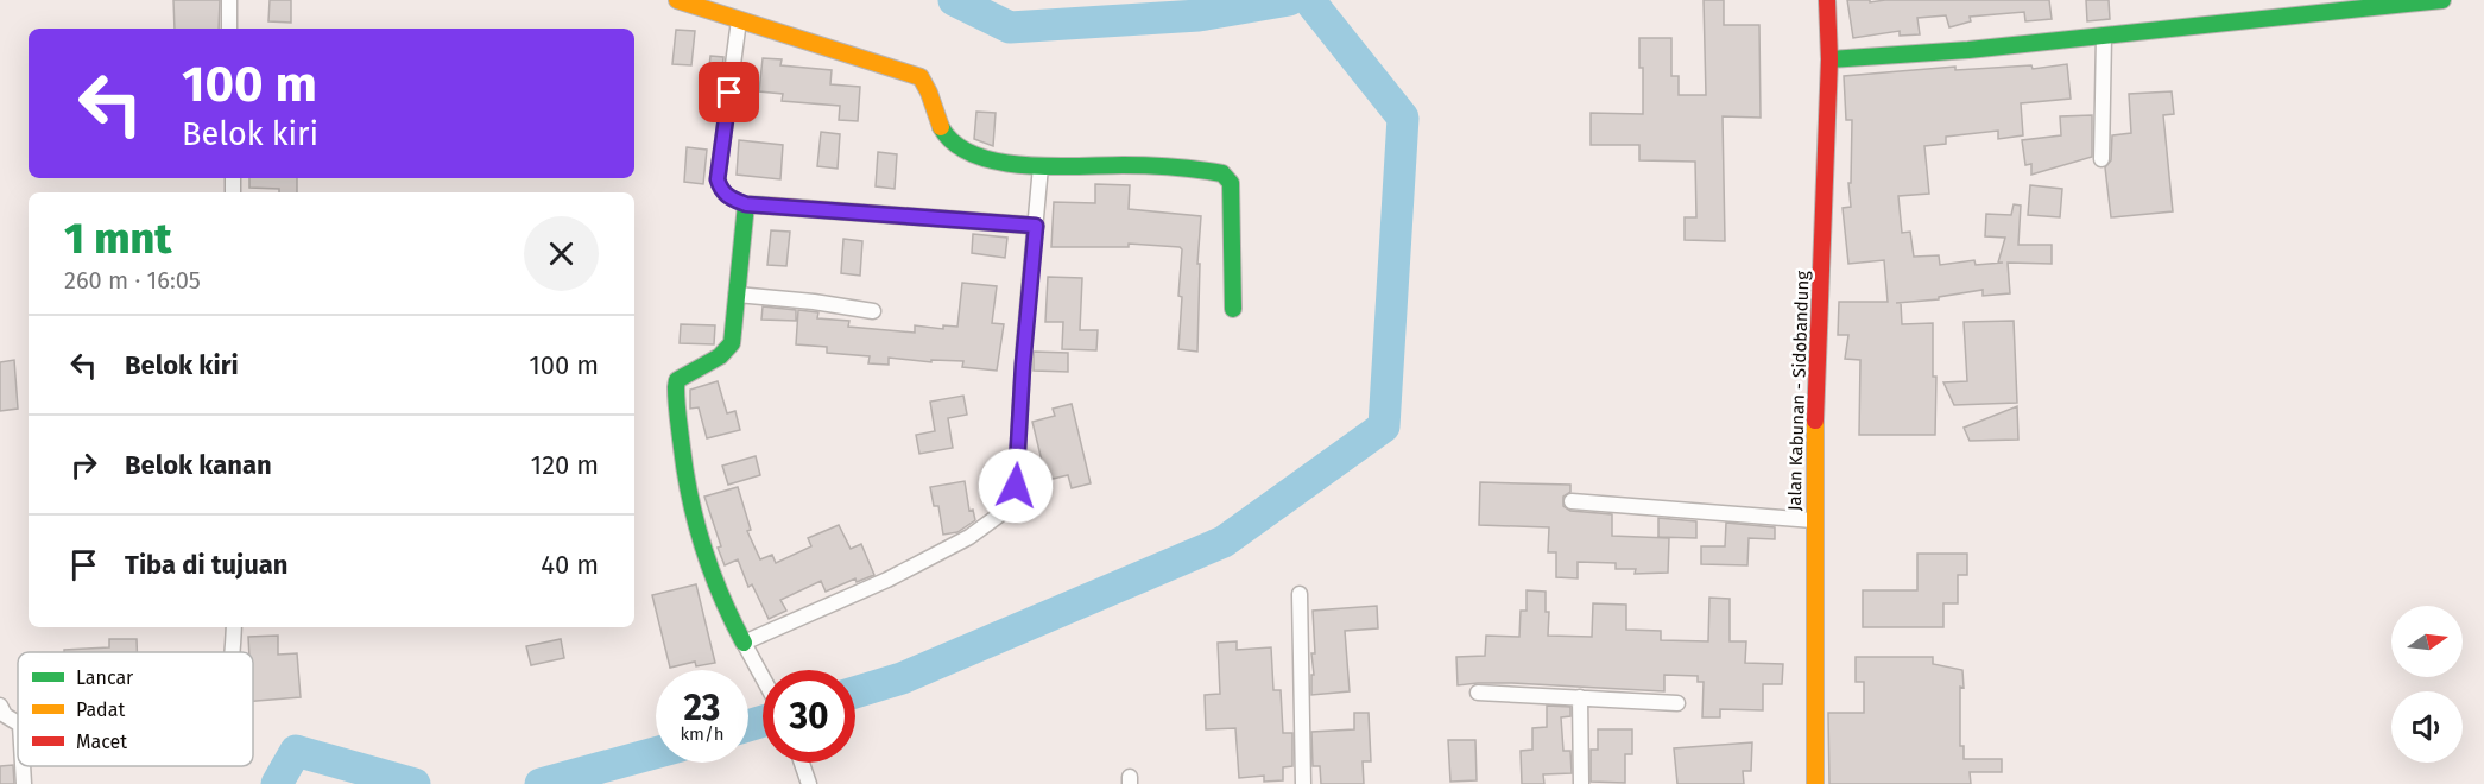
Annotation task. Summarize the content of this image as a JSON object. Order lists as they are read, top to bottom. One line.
{"streets":{"street":["Jalan Kabunan - Sidobandung"]},"legend":["Lancar","Padat","Macet"],"north":"right","page":{"turn":["100 m","Belok kiri"],"heading":["1 mnt","260 m · 16:05"],"list":[{"name":"Belok kiri","value":"100 m"},{"name":"Belok kanan","value":"120 m"},{"name":"Tiba di tujuan","value":"40 m"}],"speed":"23 km/h","limit":"30"}}
